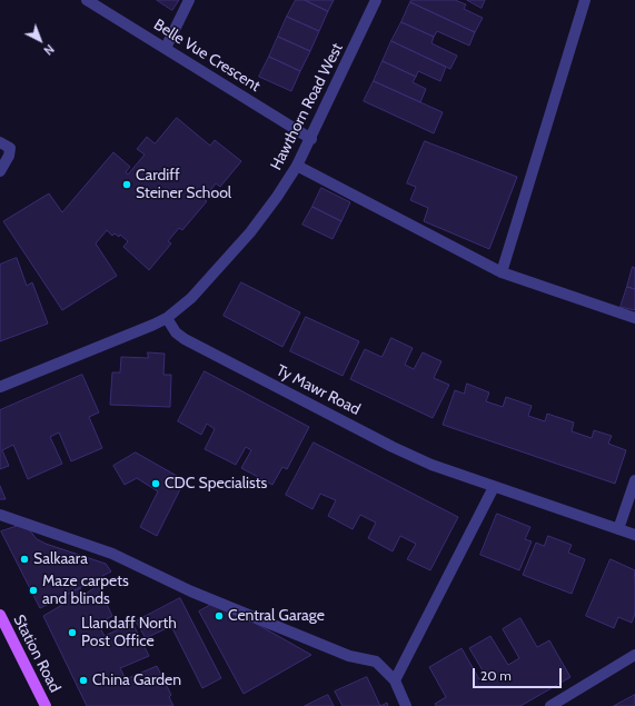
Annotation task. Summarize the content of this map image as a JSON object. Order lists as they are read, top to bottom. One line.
{"streets":{"main road":["Station Road"],"street":["Belle Vue Crescent","Hawthorn Road West","Ty Mawr Road"]},"crossings":[["Belle Vue Crescent","Hawthorn Road West"],["Hawthorn Road West","Ty Mawr Road"]],"places":["Cardiff Steiner School","CDC Specialists","Salkaara","Maze carpets and blinds","Central Garage","Llandaff North Post Office","China Garden"],"scale_bar":"20 m","north":"bottom right"}
